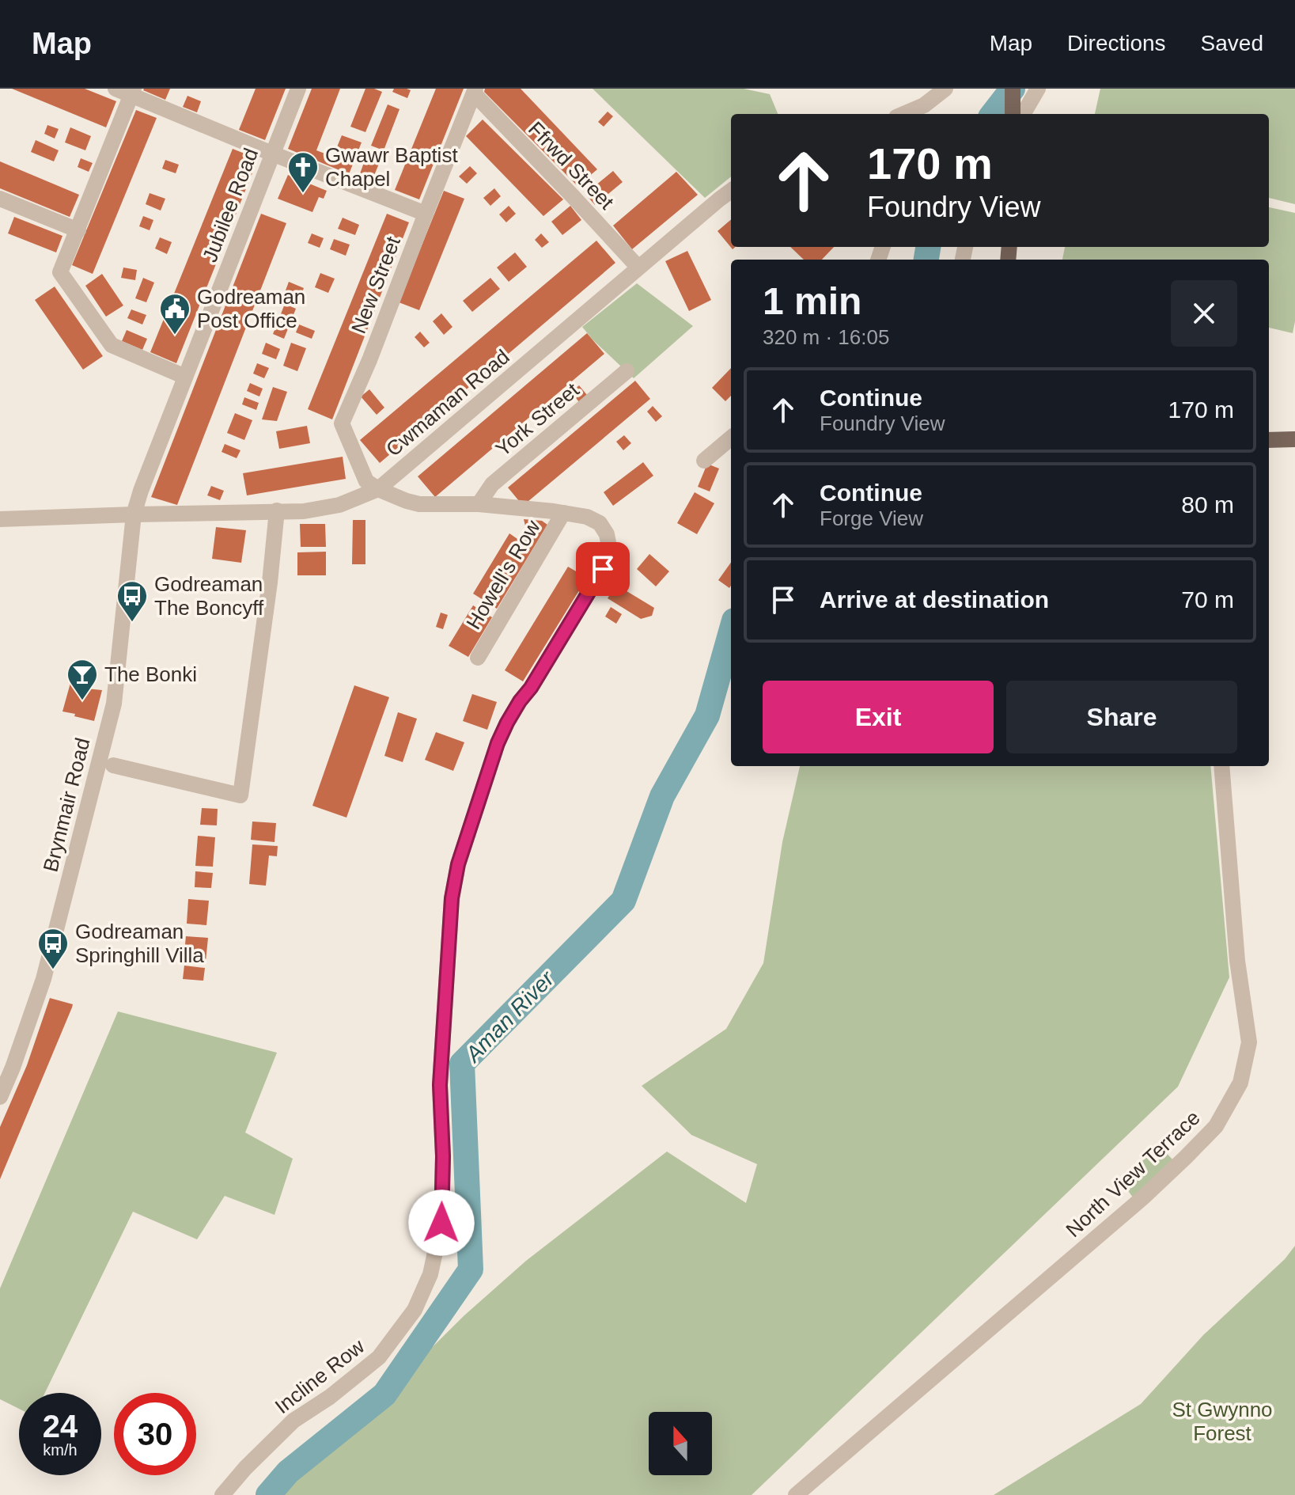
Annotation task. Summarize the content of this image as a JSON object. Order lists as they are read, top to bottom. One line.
{"streets":{"street":["Ffrwd Street","Jubilee Road","New Street","Cwmaman Road","York Street","Howell's Row","Brynmair Road","North View Terrace","Incline Row"]},"crossings":[["Ffrwd Street","New Street"],["Ffrwd Street","Cwmaman Road"],["Jubilee Road","Cwmaman Road"],["Jubilee Road","Brynmair Road"],["New Street","Cwmaman Road"],["Cwmaman Road","Brynmair Road"],["Howell's Row","Incline Row"]],"water":["Aman River"],"parks":["St Gwynno Forest"],"places":{"church":["Gwawr Baptist Chapel"],"public building":["Godreaman Post Office"],"bus stop":["Godreaman The Boncyff","Godreaman Springhill Villa"],"bar":["The Bonki"]},"north":"top","page":{"header":"Map","nav":["Map","Directions","Saved"],"turn":["170 m","Foundry View"],"heading":["1 min","320 m · 16:05"],"list":[{"name":"Continue","note":"Foundry View","value":"170 m"},{"name":"Continue","note":"Forge View","value":"80 m"},{"name":"Arrive at destination","value":"70 m"}],"buttons":["Exit","Share"],"speed":"24 km/h","limit":"30"}}
